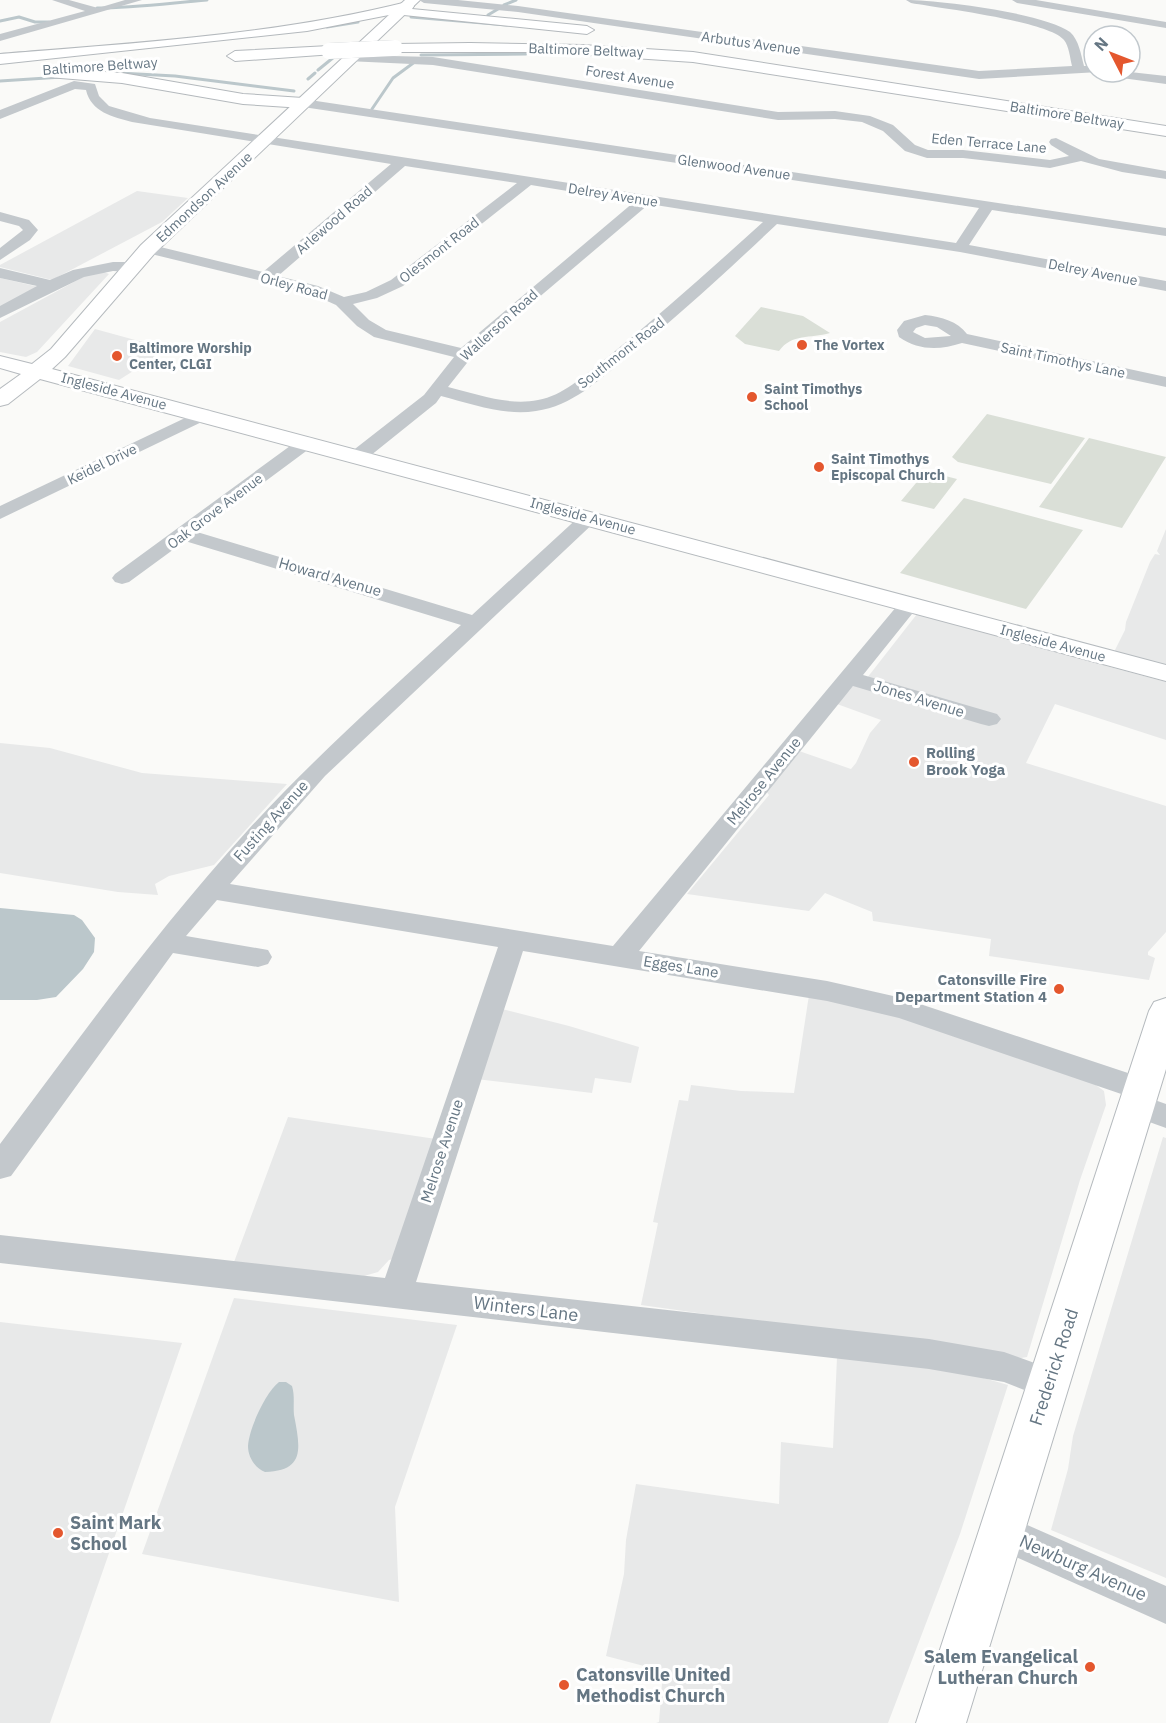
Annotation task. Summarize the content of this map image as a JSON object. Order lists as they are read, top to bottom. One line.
{"streets":{"highway":["Baltimore Beltway"],"main road":["Edmondson Avenue","Ingleside Avenue","Frederick Road"],"street":["Arbutus Avenue","Forest Avenue","Eden Terrace Lane","Glenwood Avenue","Delrey Avenue","Arlewood Road","Olesmont Road","Orley Road","Wallerson Road","Southmont Road","Saint Timothys Lane","Keidel Drive","Oak Grove Avenue","Howard Avenue","Jones Avenue","Melrose Avenue","Fusting Avenue","Egges Lane","Winters Lane","Newburg Avenue"]},"crossings":[["Forest Avenue","Eden Terrace Lane"],["Forest Avenue","Edmondson Avenue"],["Glenwood Avenue","Edmondson Avenue"],["Delrey Avenue","Edmondson Avenue"],["Delrey Avenue","Arlewood Road"],["Delrey Avenue","Olesmont Road"],["Delrey Avenue","Wallerson Road"],["Delrey Avenue","Southmont Road"],["Edmondson Avenue","Orley Road"],["Edmondson Avenue","Ingleside Avenue"],["Arlewood Road","Orley Road"],["Olesmont Road","Orley Road"],["Orley Road","Wallerson Road"],["Wallerson Road","Southmont Road"],["Wallerson Road","Ingleside Avenue"],["Ingleside Avenue","Keidel Drive"],["Ingleside Avenue","Oak Grove Avenue"],["Ingleside Avenue","Melrose Avenue"],["Ingleside Avenue","Fusting Avenue"],["Oak Grove Avenue","Howard Avenue"],["Howard Avenue","Fusting Avenue"],["Jones Avenue","Melrose Avenue"],["Melrose Avenue","Egges Lane"],["Melrose Avenue","Winters Lane"],["Fusting Avenue","Egges Lane"],["Egges Lane","Frederick Road"],["Winters Lane","Frederick Road"],["Frederick Road","Newburg Avenue"]],"places":["The Vortex","Baltimore Worship Center, CLGI","Saint Timothys School","Saint Timothys Episcopal Church","Rolling Brook Yoga","Catonsville Fire Department Station 4","Saint Mark School","Salem Evangelical Lutheran Church","Catonsville United Methodist Church"],"north":"top left"}
